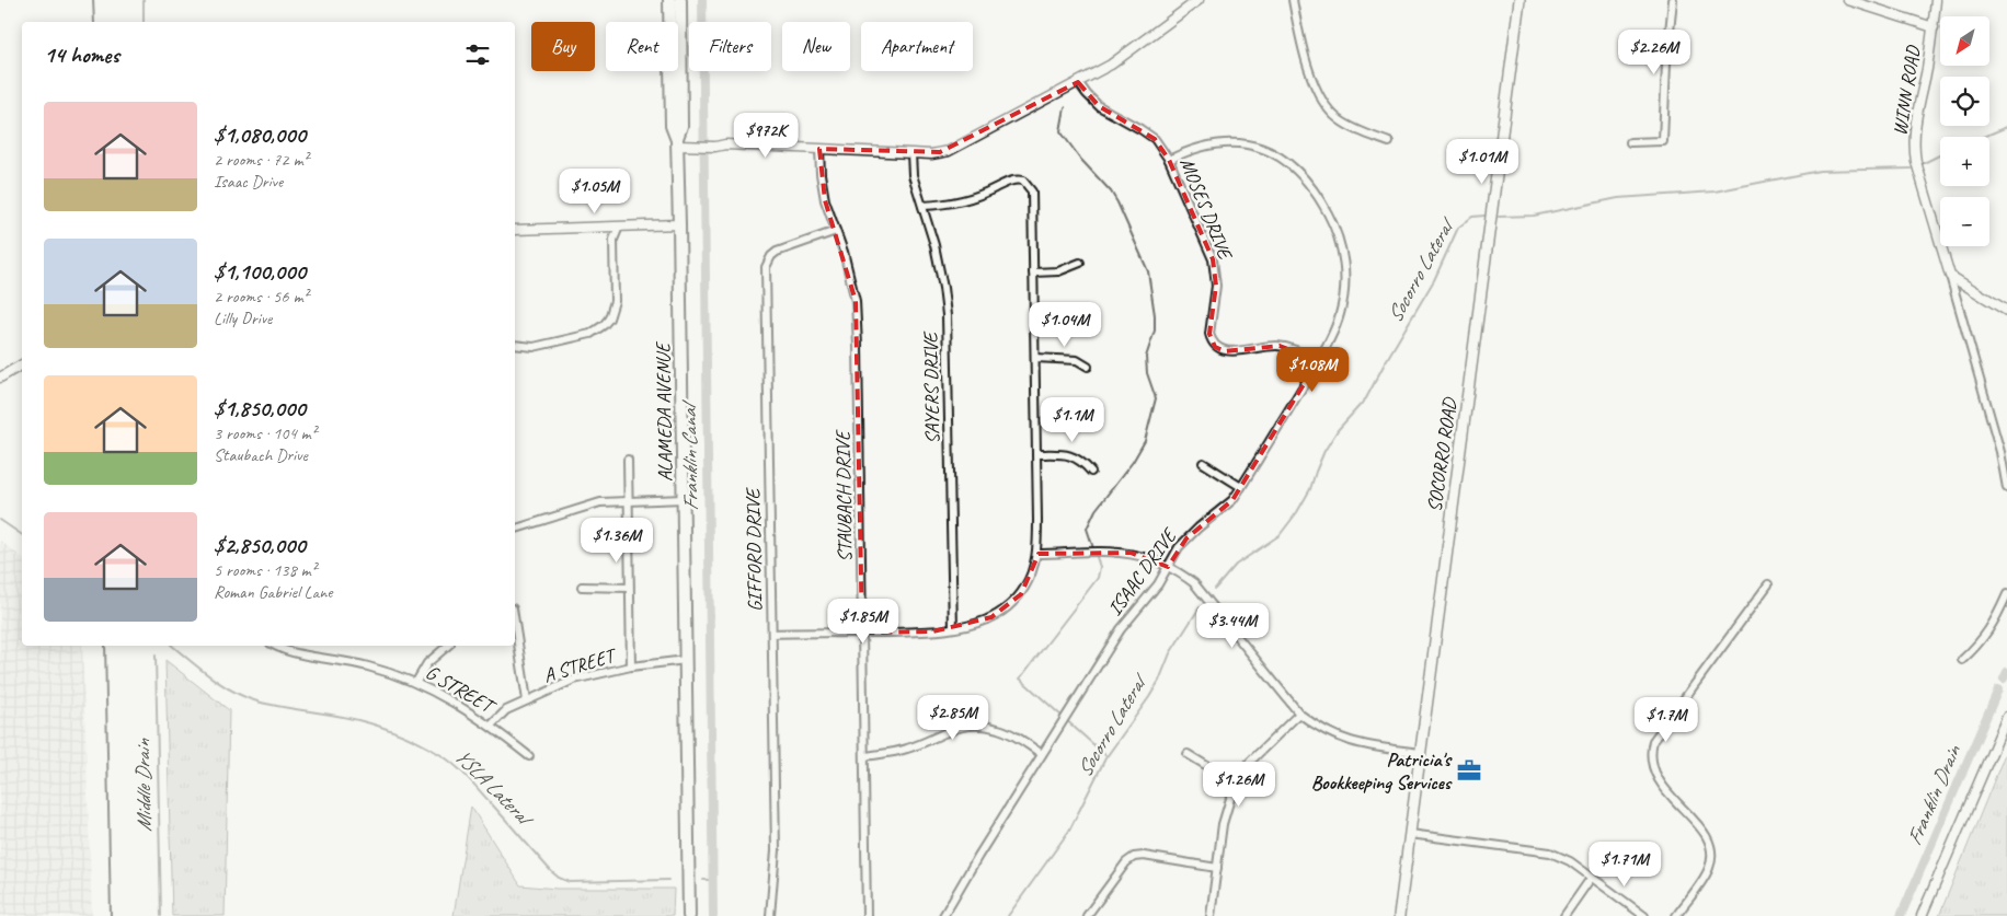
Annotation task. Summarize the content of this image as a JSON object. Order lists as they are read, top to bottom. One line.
{"streets":{"main road":["ALAMEDA AVENUE","SOCORRO ROAD"],"street":["WINN ROAD","MOSES DRIVE","SAYERS DRIVE","STAUBACH DRIVE","GIFFORD DRIVE","ISAAC DRIVE","A STREET","G STREET"]},"crossings":[["MOSES DRIVE","ISAAC DRIVE"],["ALAMEDA AVENUE","A STREET"],["STAUBACH DRIVE","GIFFORD DRIVE"],["A STREET","G STREET"]],"water":["Socorro Lateral","Franklin Canal","Middle Drain","YSLA Lateral","Franklin Drain"],"places":{"office":["Patricia's Bookkeeping Services"]},"north":"bottom left","page":{"map_buttons":["+","−"],"chip":["Buy","Rent","Filters","New","Apartment"],"heading":"14 homes","price":["$2.26M","$972K","$1.01M","$1.05M","$1.04M","$1.08M","$1.1M","$1.36M","$1.85M","$3.44M","$2.85M","$1.7M","$1.26M","$1.71M"],"list":[{"name":"$1,080,000","note":"2 rooms · 72 m² · Isaac Drive"},{"name":"$1,100,000","note":"2 rooms · 56 m² · Lilly Drive"},{"name":"$1,850,000","note":"3 rooms · 104 m² · Staubach Drive"},{"name":"$2,850,000","note":"5 rooms · 138 m² · Roman Gabriel Lane"}]}}
